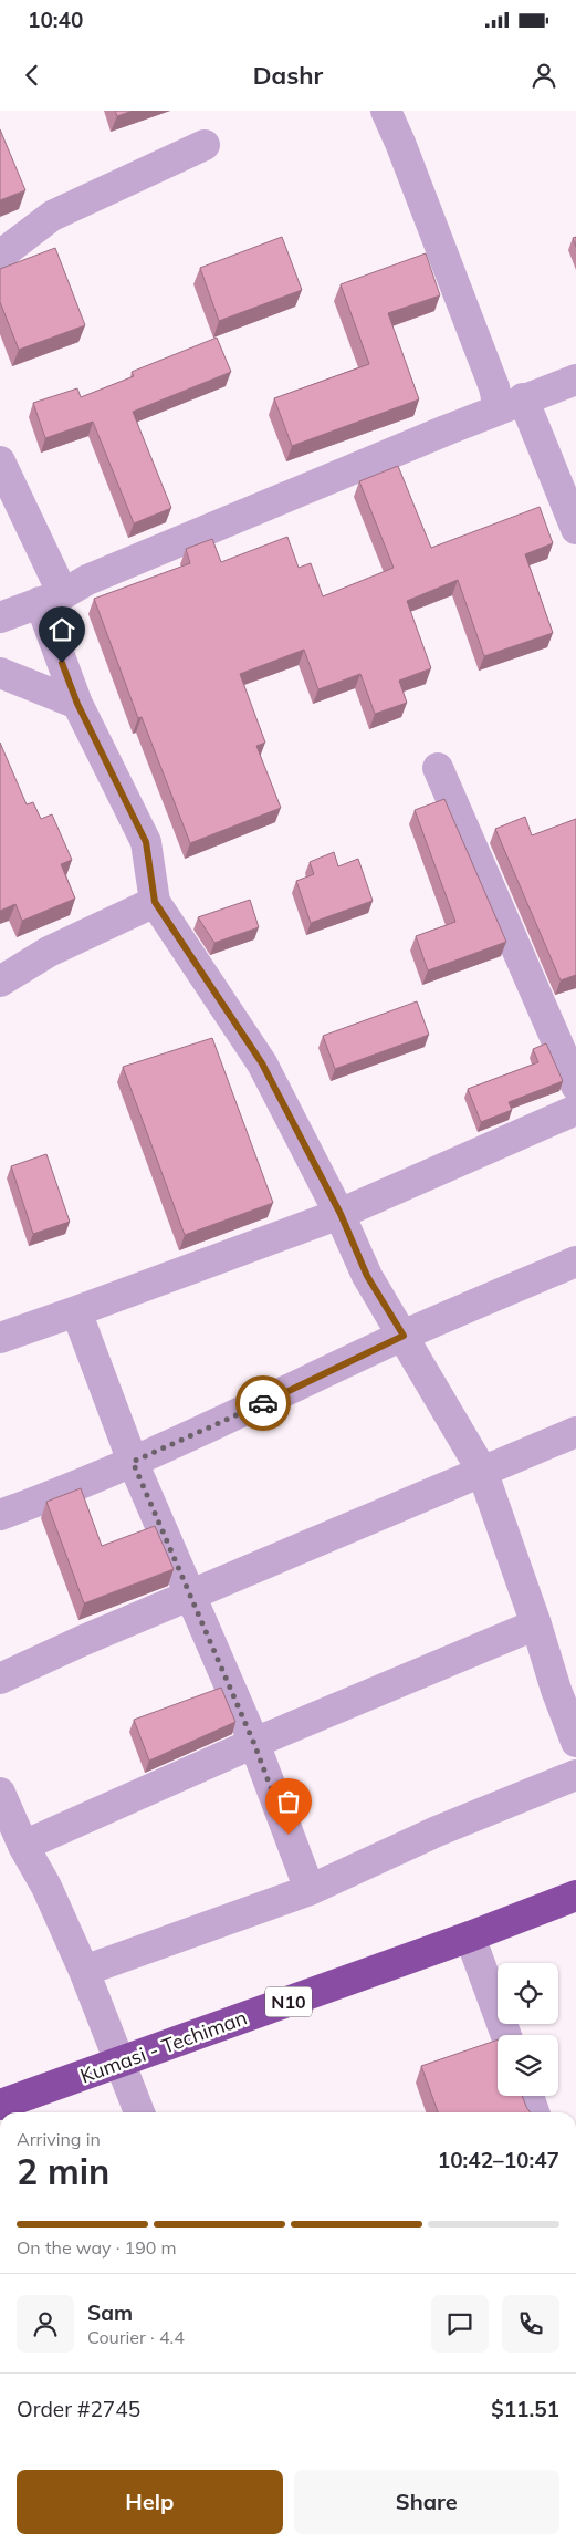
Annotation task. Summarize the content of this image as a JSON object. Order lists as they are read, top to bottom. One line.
{"streets":{"highway":["N10","Kumasi - Techiman"]},"page":{"status":"10:40","header":"Dashr","heading":["2 min","Arriving in","10:42–10:47"],"panel":["Sam","Courier · 4.4","Order #2745","$11.51"],"bar":"On the way · 190 m","buttons":["Help","Share"]}}
